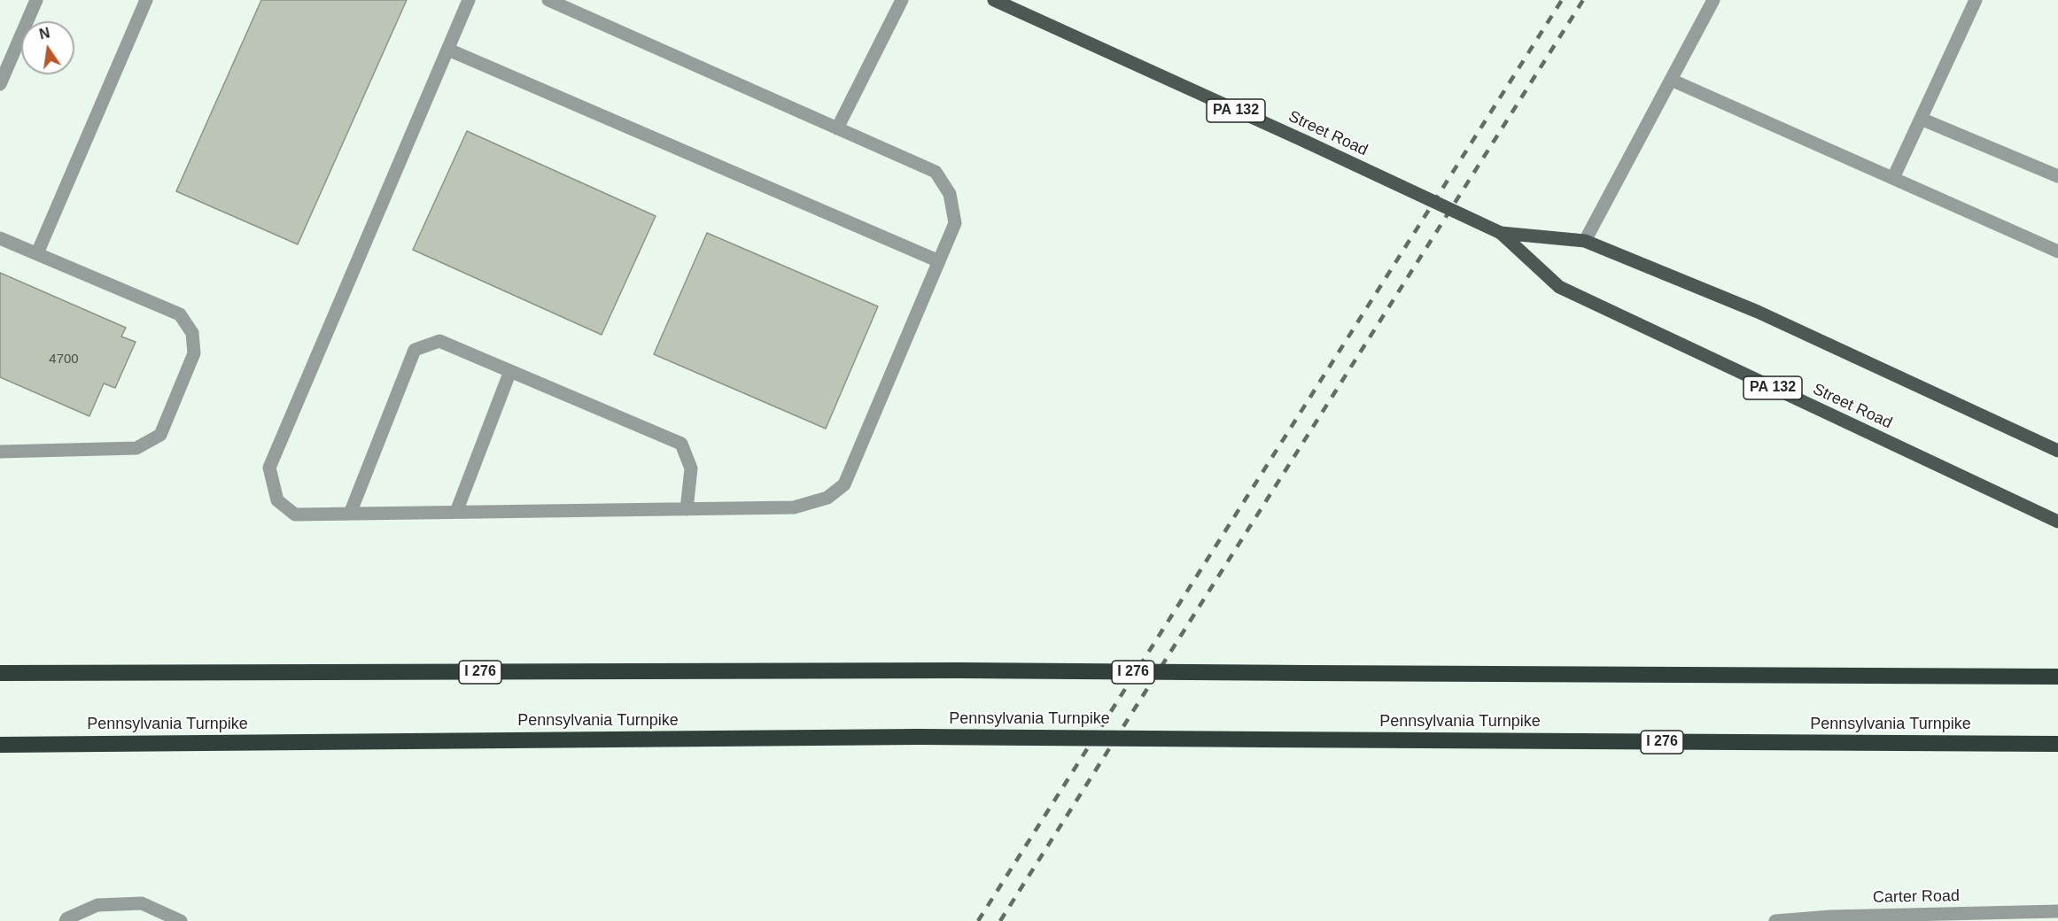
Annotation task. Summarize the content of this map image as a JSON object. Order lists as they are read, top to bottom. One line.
{"streets":{"highway":["I 276","Pennsylvania Turnpike"],"main road":["PA 132","Street Road"],"street":["Carter Road"]},"house_numbers":["4700"],"north":"top"}
